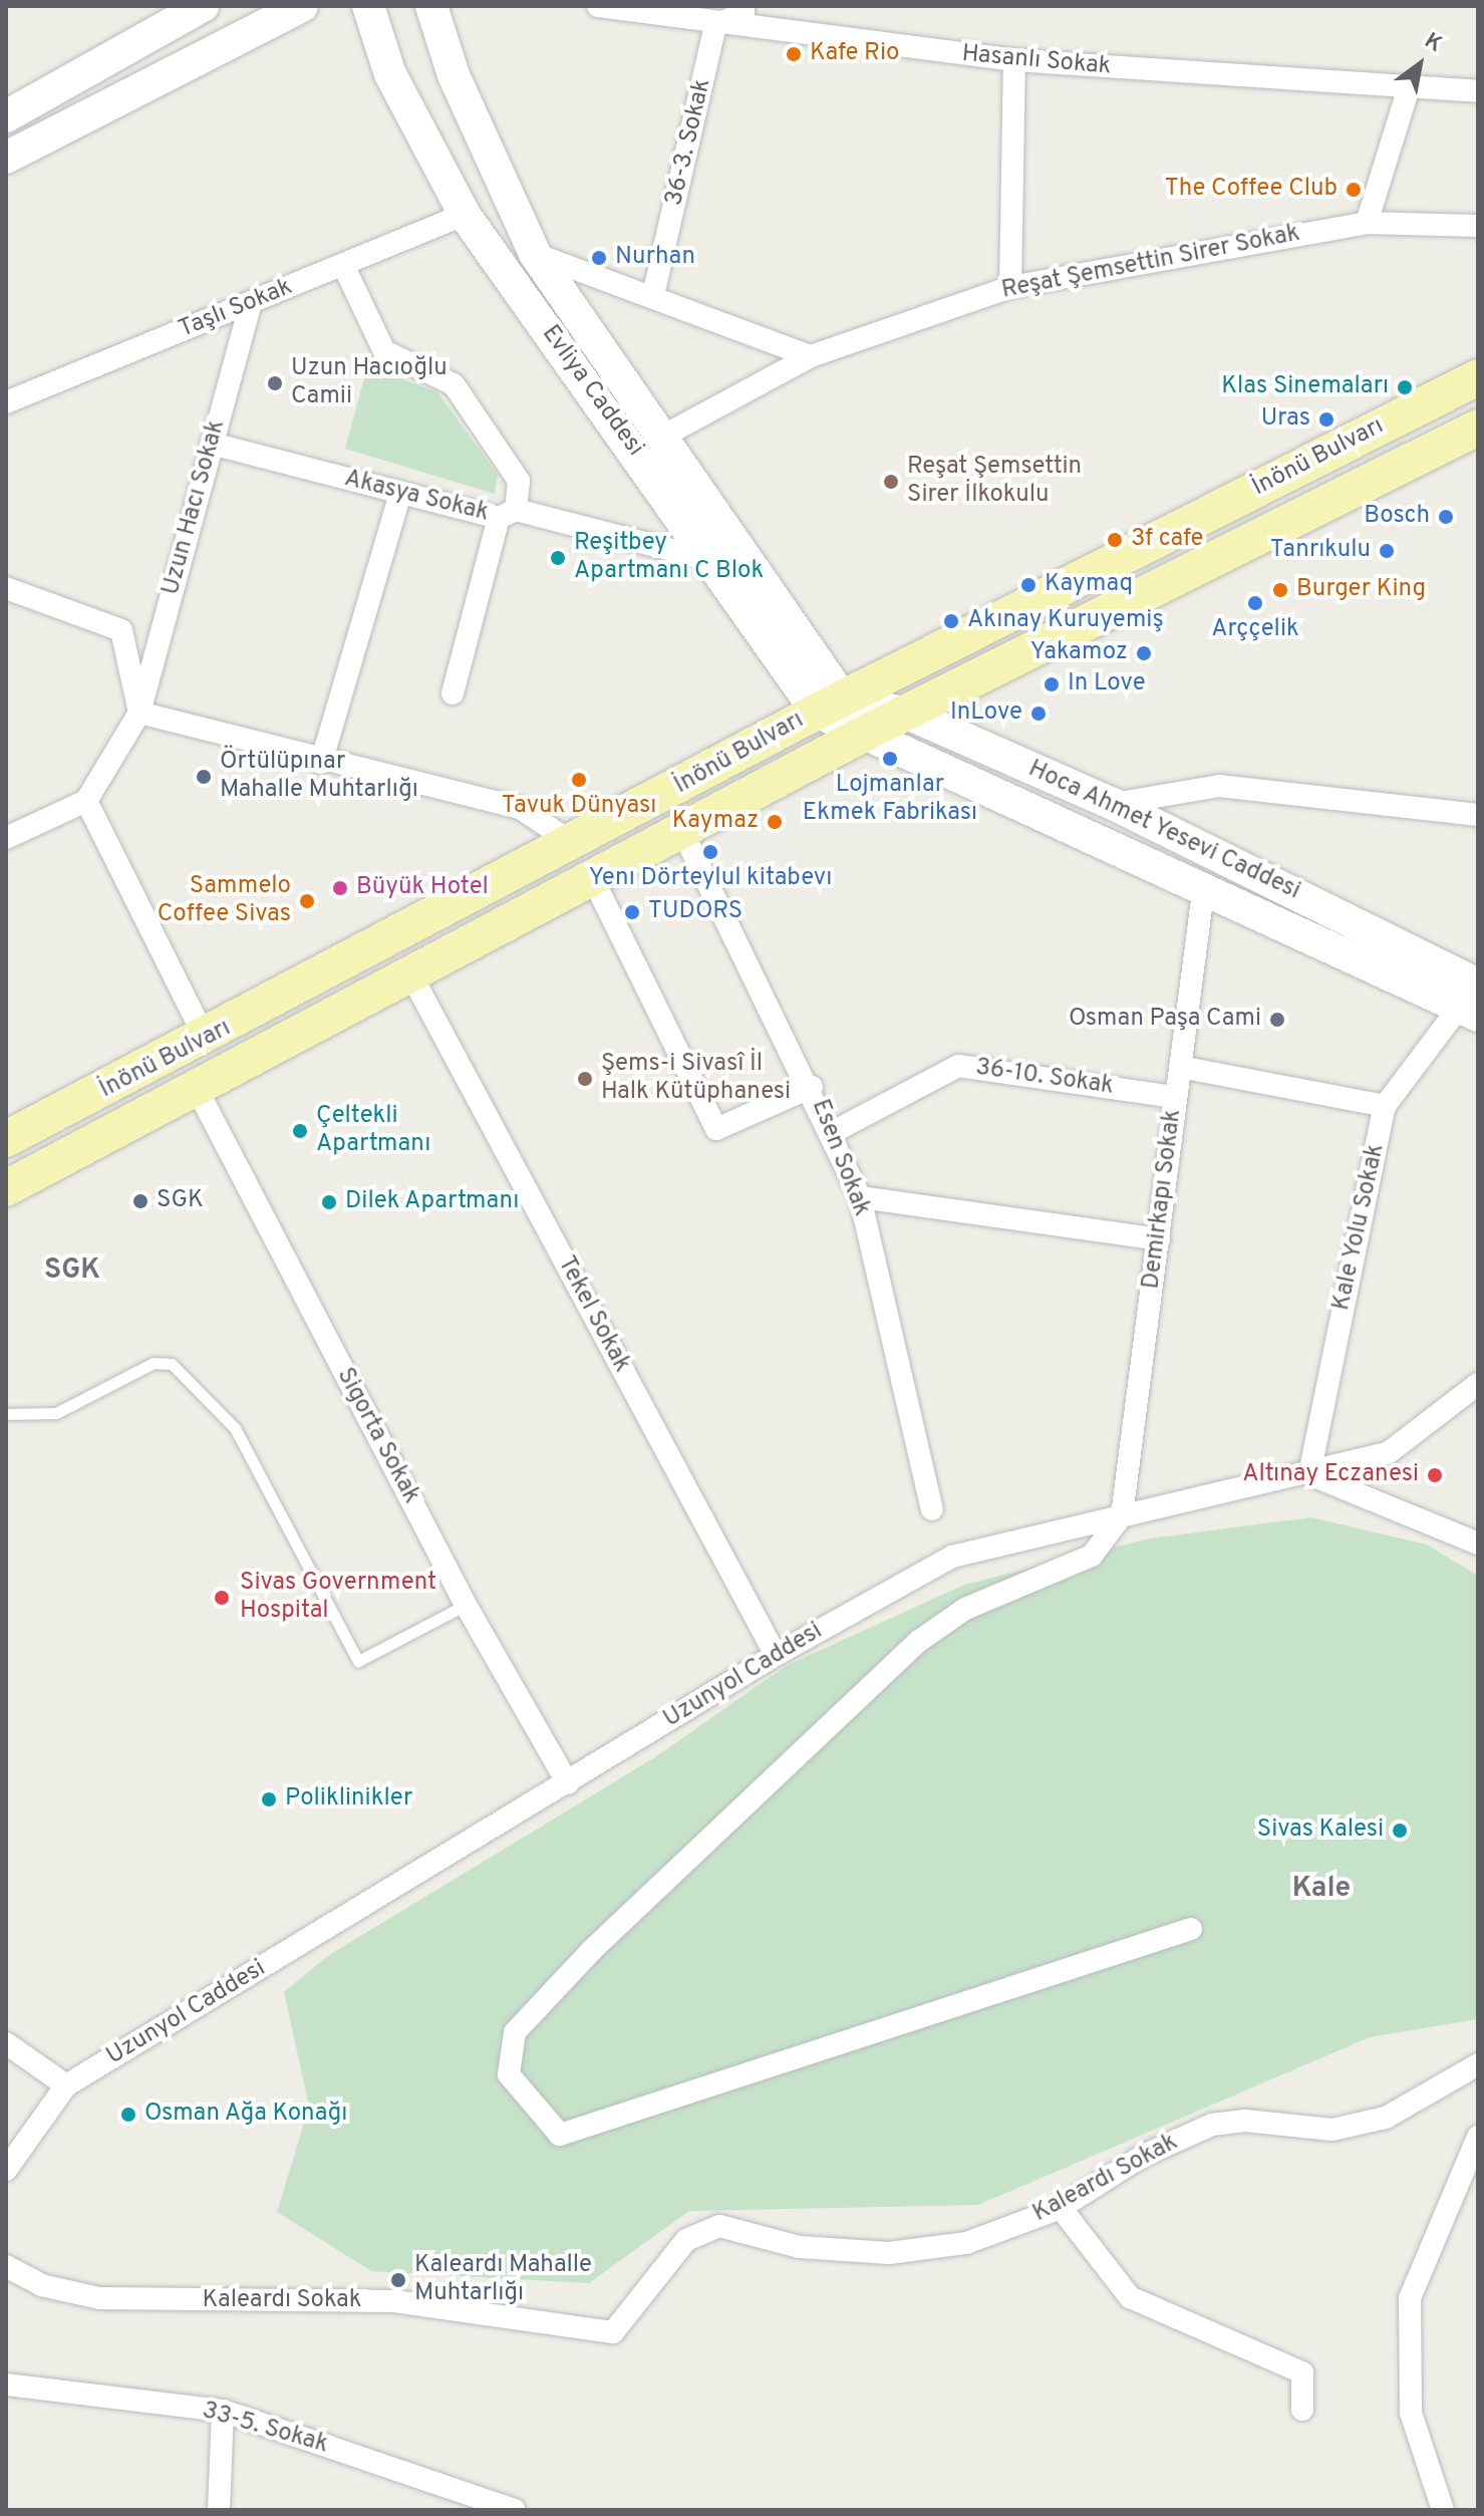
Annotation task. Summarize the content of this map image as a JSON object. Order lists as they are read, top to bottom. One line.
{"streets":{"main road":["Evliya Caddesi","İnönü Bulvarı","Hoca Ahmet Yesevi Caddesi"],"street":["Hasanlı Sokak","36-3. Sokak","Reşat Şemsettin Sirer Sokak","Taşlı Sokak","Akasya Sokak","Uzun Hacı Sokak","36-10. Sokak","Esen Sokak","Demirkapı Sokak","Kale Yolu Sokak","Tekel Sokak","Sigorta Sokak","Uzunyol Caddesi","Kaleardı Sokak","33-5. Sokak"]},"crossings":[["Hasanlı Sokak","36-3. Sokak"],["Reşat Şemsettin Sirer Sokak","Evliya Caddesi"],["Taşlı Sokak","Evliya Caddesi"],["Taşlı Sokak","Uzun Hacı Sokak"],["Evliya Caddesi","İnönü Bulvarı"],["Evliya Caddesi","Akasya Sokak"],["Evliya Caddesi","Hoca Ahmet Yesevi Caddesi"],["İnönü Bulvarı","Hoca Ahmet Yesevi Caddesi"],["İnönü Bulvarı","Esen Sokak"],["İnönü Bulvarı","Tekel Sokak"],["İnönü Bulvarı","Sigorta Sokak"],["Akasya Sokak","Uzun Hacı Sokak"],["Hoca Ahmet Yesevi Caddesi","Demirkapı Sokak"],["Hoca Ahmet Yesevi Caddesi","Kale Yolu Sokak"],["36-10. Sokak","Esen Sokak"],["36-10. Sokak","Demirkapı Sokak"],["Demirkapı Sokak","Uzunyol Caddesi"],["Kale Yolu Sokak","Uzunyol Caddesi"],["Tekel Sokak","Uzunyol Caddesi"],["Sigorta Sokak","Uzunyol Caddesi"]],"districts":["SGK","Kale"],"places":["Kafe Rio","The Coffee Club","Nurhan","Uzun Hacıoğlu Camii","Klas Sinemaları","Uras","Reşat Şemsettin Sirer İlkokulu","Bosch","3f cafe","Tanrıkulu","Reşitbey Apartmanı C Blok","Kaymaq","Burger King","Arççelik","Akınay Kuruyemiş","Yakamoz","In Love","InLove","Lojmanlar Ekmek Fabrikası","Örtülüpınar Mahalle Muhtarlığı","Tavuk Dünyası","Kaymaz","Yenı Dörteylul kitabevı","Büyük Hotel","Sammelo Coffee Sivas","TUDORS","Osman Paşa Cami","Şems-i Sivasî İl Halk Kütüphanesi","Çeltekli Apartmanı","SGK","Dilek Apartmanı","Altınay Eczanesi","Sivas Government Hospital","Poliklinikler","Sivas Kalesi","Osman Ağa Konağı","Kaleardı Mahalle Muhtarlığı"],"north":"top right"}
